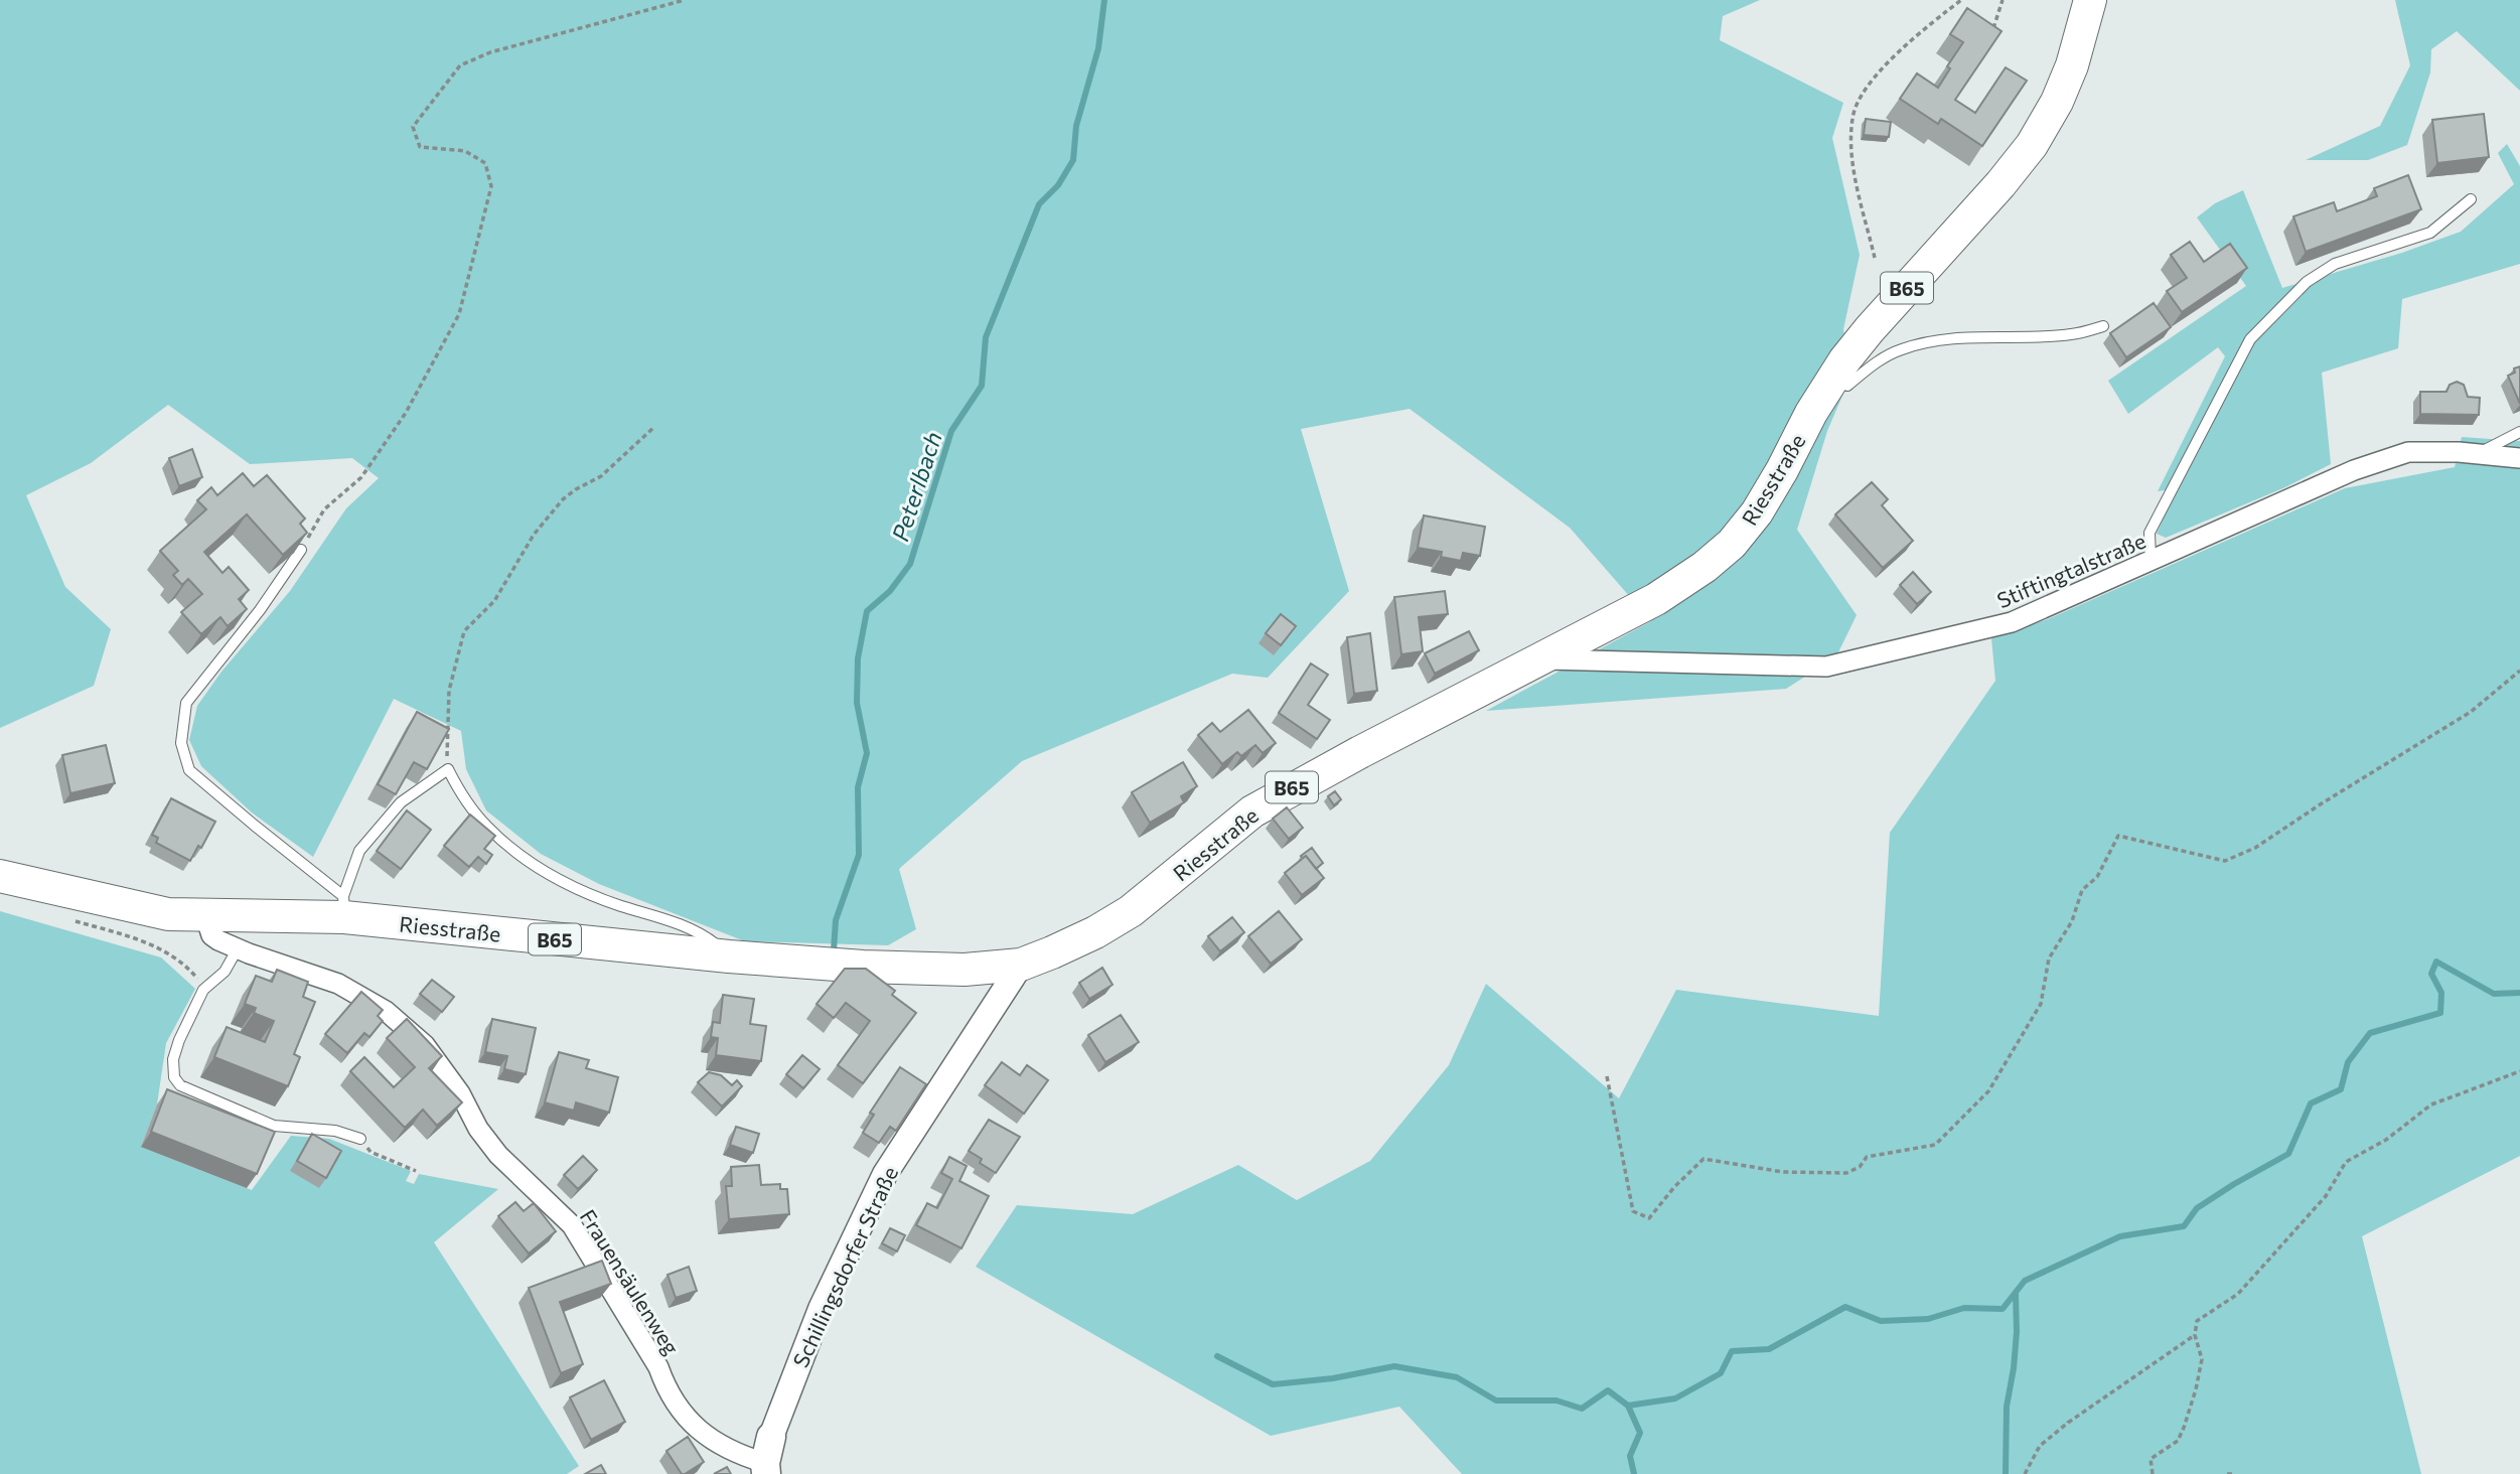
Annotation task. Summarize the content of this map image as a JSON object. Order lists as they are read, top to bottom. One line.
{"streets":{"main road":["B65","Riesstraße"],"street":["Stiftingtalstraße","Schillingsdorfer Straße","Frauensäulenweg"]},"crossings":[["Riesstraße","Stiftingtalstraße"],["Riesstraße","Schillingsdorfer Straße"],["Riesstraße","Frauensäulenweg"],["Schillingsdorfer Straße","Frauensäulenweg"]],"water":["Peterlbach"]}
